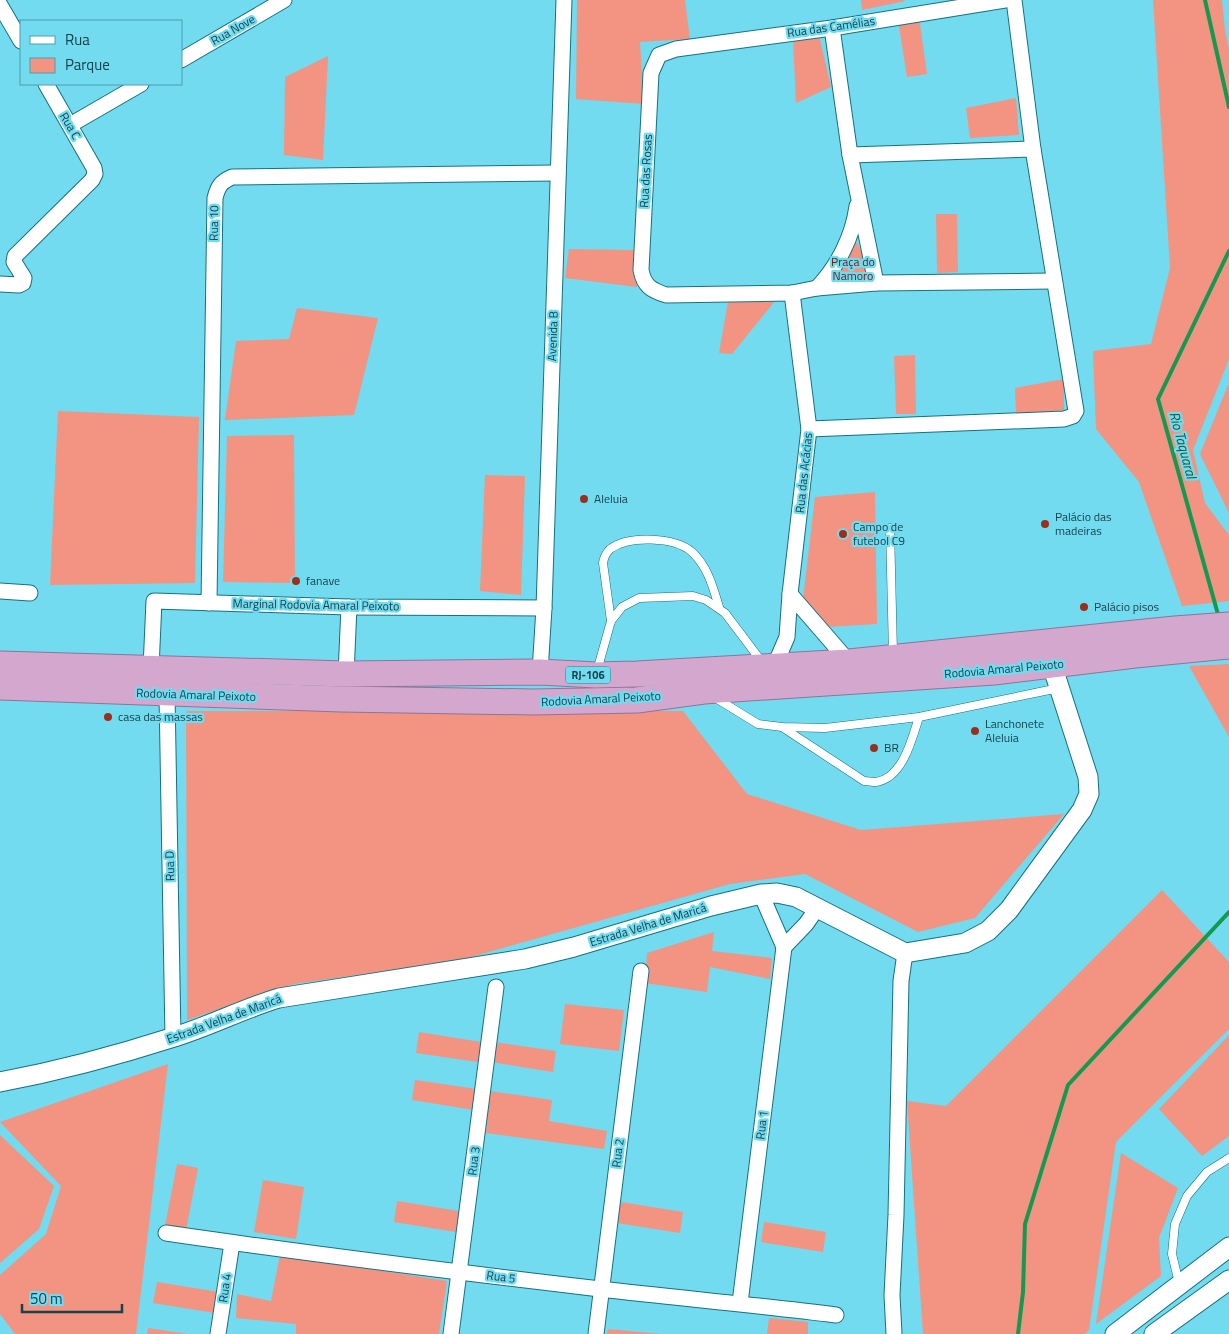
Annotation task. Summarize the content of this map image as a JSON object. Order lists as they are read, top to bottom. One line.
{"streets":{"highway":["Rodovia Amaral Peixoto","RJ-106"],"street":["Rua das Camélias","Rua Nove","Rua C","Rua das Rosas","Rua 10","Avenida B","Rua das Acácias","Marginal Rodovia Amaral Peixoto","Rua D","Estrada Velha de Maricá","Rua 1","Rua 2","Rua 3","Rua 5","Rua 4"]},"crossings":[["Rua das Camélias","Rua das Rosas"],["Rua das Rosas","Rua das Acácias"],["Rua 10","Avenida B"],["Rua 10","Marginal Rodovia Amaral Peixoto"],["Avenida B","Marginal Rodovia Amaral Peixoto"],["Avenida B","Rodovia Amaral Peixoto"],["Rua das Acácias","Rodovia Amaral Peixoto"],["Marginal Rodovia Amaral Peixoto","Rodovia Amaral Peixoto"],["Rodovia Amaral Peixoto","Rua D"],["Rua D","Estrada Velha de Maricá"],["Rua 1","Rua 5"],["Rua 2","Rua 5"],["Rua 3","Rua 5"],["Rua 5","Rua 4"]],"water":["Rio Taquaral"],"parks":["Praça do Namoro"],"places":["Aleluia","Palácio das madeiras","Campo de futebol C9","fanave","Palácio pisos","casa das massas","Lanchonete Aleluia","BR"],"legend":["Rua","Parque"],"scale_bar":"50 m"}
